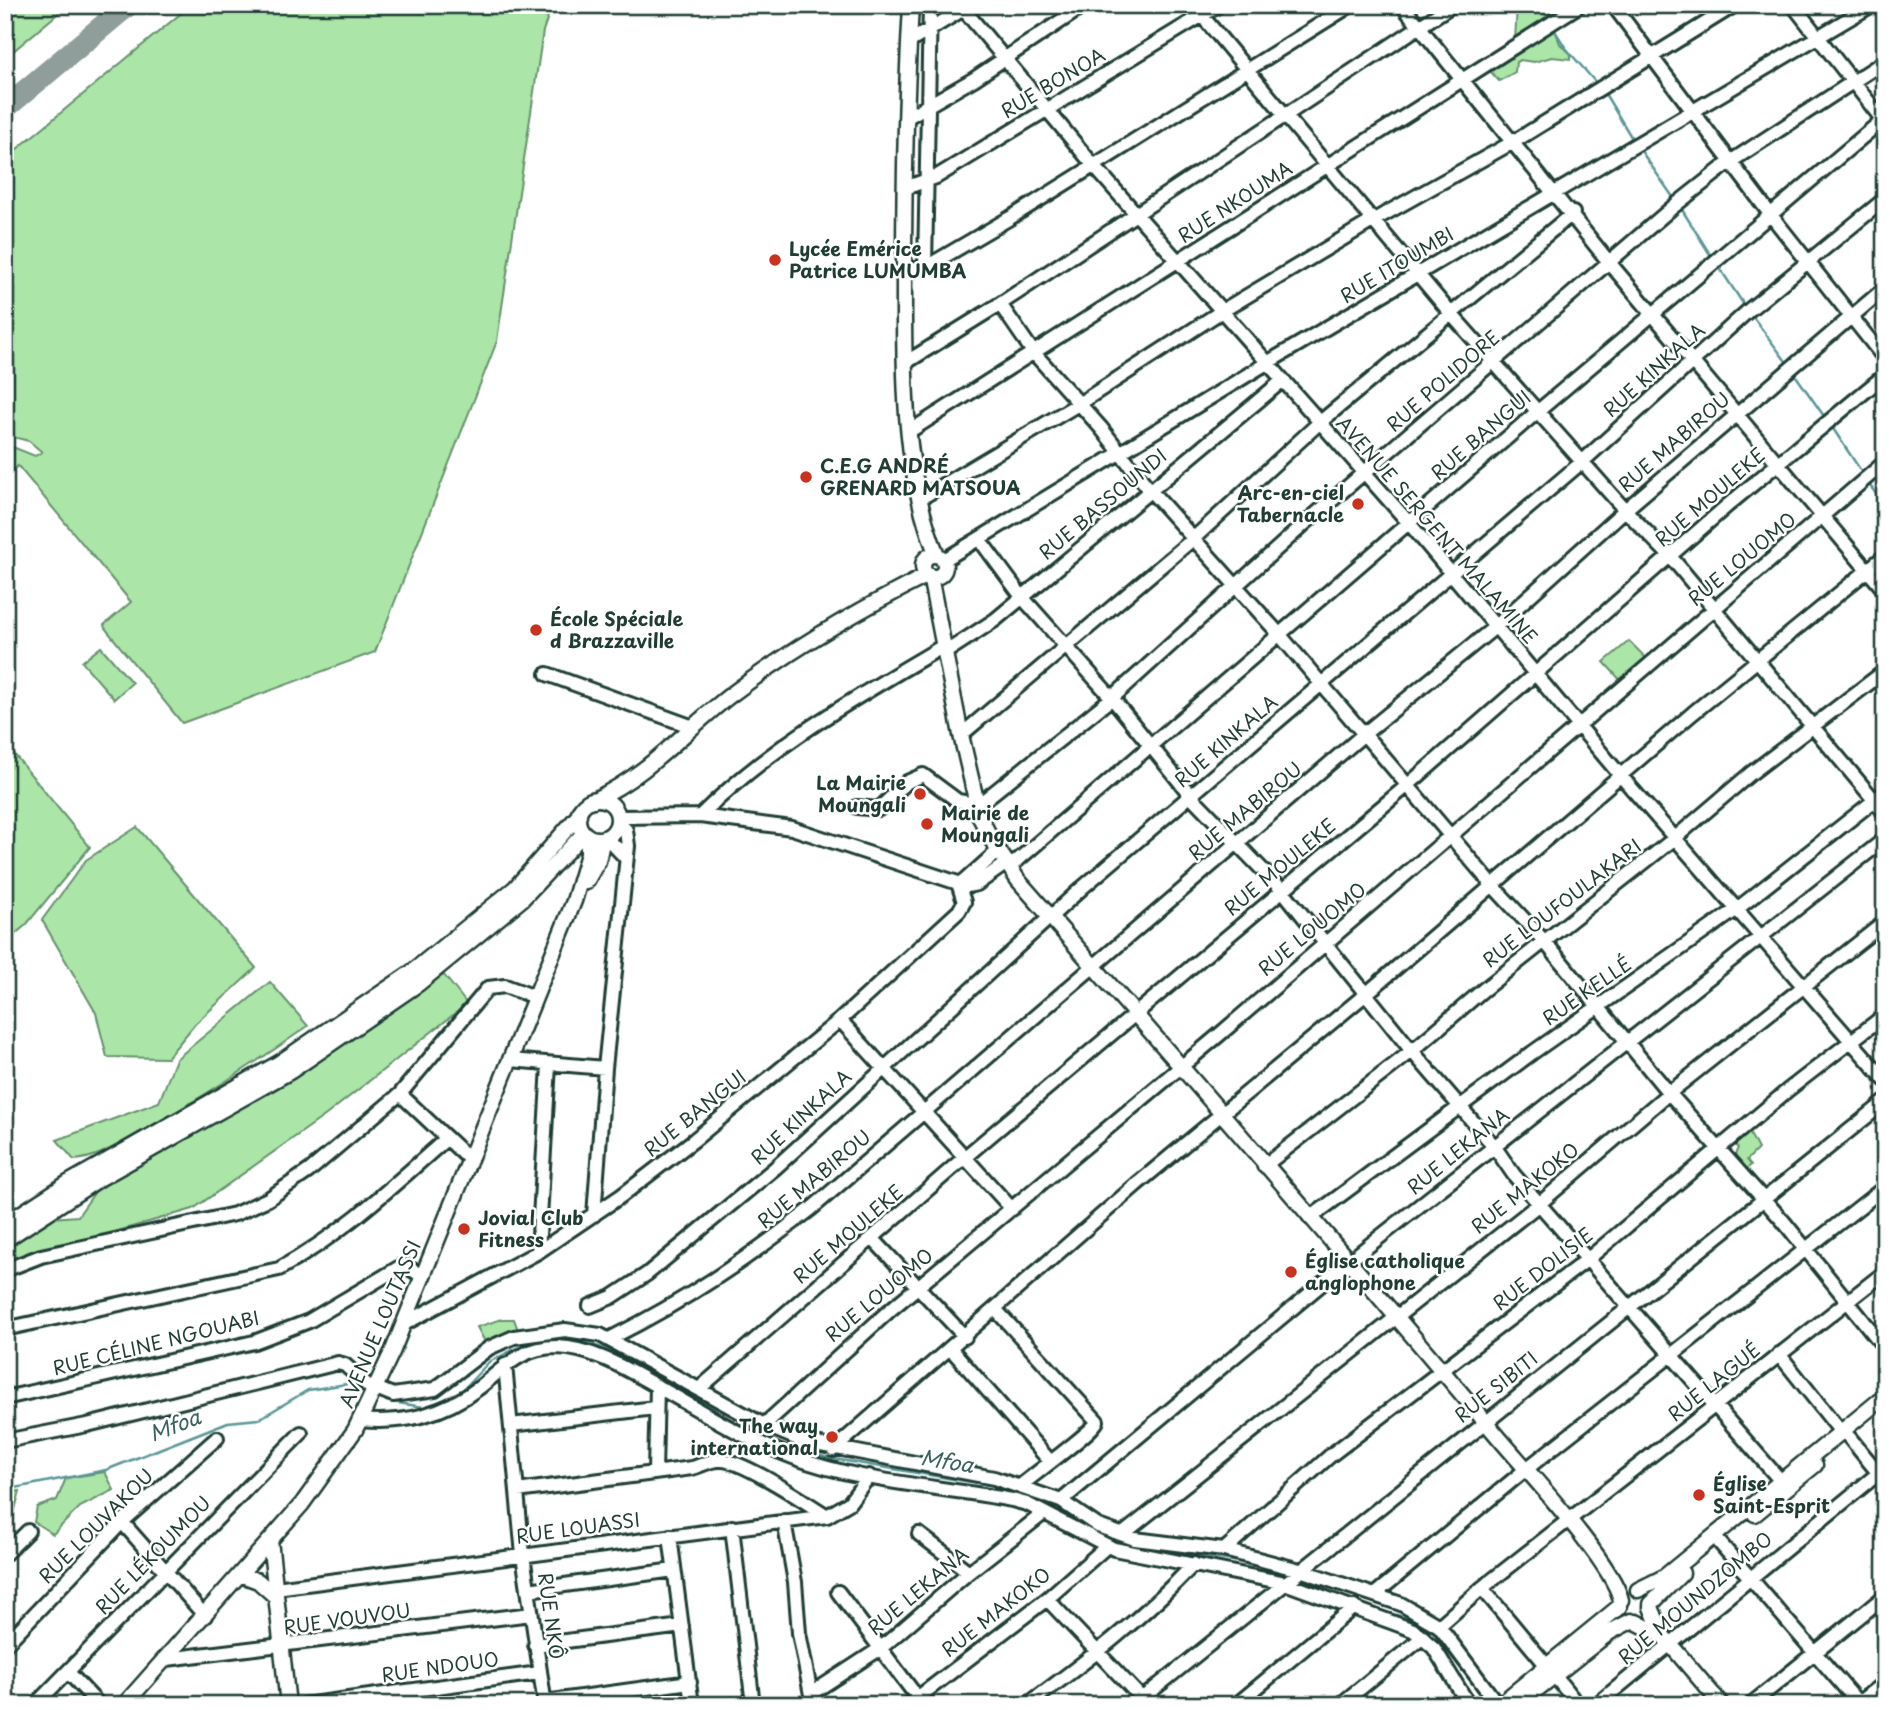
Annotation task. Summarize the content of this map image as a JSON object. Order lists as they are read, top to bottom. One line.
{"streets":{"main road":["AVENUE LOUTASSI"],"street":["RUE BONOA","RUE NKOUMA","RUE ITOUMBI","RUE KINKALA","RUE POLIDORE","RUE BANGUI","RUE MABIROU","RUE MOULEKE","RUE BASSOUNDI","AVENUE SERGENT MALAMINE","RUE LOUOMO","RUE LOUFOULAKARI","RUE KELLÉ","RUE LEKANA","RUE MAKOKO","RUE DOLISIE","RUE CÉLINE NGOUABI","RUE LAGUÉ","RUE SIBITI","RUE LOUVAKOU","RUE LOUASSI","RUE LÉKOUMOU","RUE MOUNDZOMBO","RUE NKÔ","RUE VOUVOU","RUE NDOUO"]},"crossings":[["RUE BONOA","AVENUE SERGENT MALAMINE"],["RUE NKOUMA","AVENUE SERGENT MALAMINE"],["RUE ITOUMBI","AVENUE SERGENT MALAMINE"],["RUE KINKALA","AVENUE SERGENT MALAMINE"],["RUE POLIDORE","AVENUE SERGENT MALAMINE"],["RUE BANGUI","AVENUE SERGENT MALAMINE"],["RUE BANGUI","AVENUE LOUTASSI"],["RUE MABIROU","AVENUE SERGENT MALAMINE"],["RUE MOULEKE","AVENUE SERGENT MALAMINE"],["RUE BASSOUNDI","AVENUE SERGENT MALAMINE"],["AVENUE SERGENT MALAMINE","RUE LOUOMO"],["AVENUE SERGENT MALAMINE","RUE LOUFOULAKARI"],["AVENUE SERGENT MALAMINE","RUE KELLÉ"],["AVENUE SERGENT MALAMINE","RUE LEKANA"],["AVENUE SERGENT MALAMINE","RUE MAKOKO"],["AVENUE SERGENT MALAMINE","RUE DOLISIE"],["AVENUE LOUTASSI","RUE CÉLINE NGOUABI"],["AVENUE LOUTASSI","RUE VOUVOU"],["RUE LOUASSI","RUE NKÔ"],["RUE NKÔ","RUE VOUVOU"],["RUE NKÔ","RUE NDOUO"]],"water":["Mfoa"],"places":["Lycée Emérice Patrice LUMUMBA","C.E.G ANDRÉ GRENARD MATSOUA","Arc-en-ciel Tabernacle","École Spéciale d Brazzaville","La Mairie Moungali","Mairie de Moungali","Jovial Club Fitness","Église catholique anglophone","The way international","Église Saint-Esprit"]}
